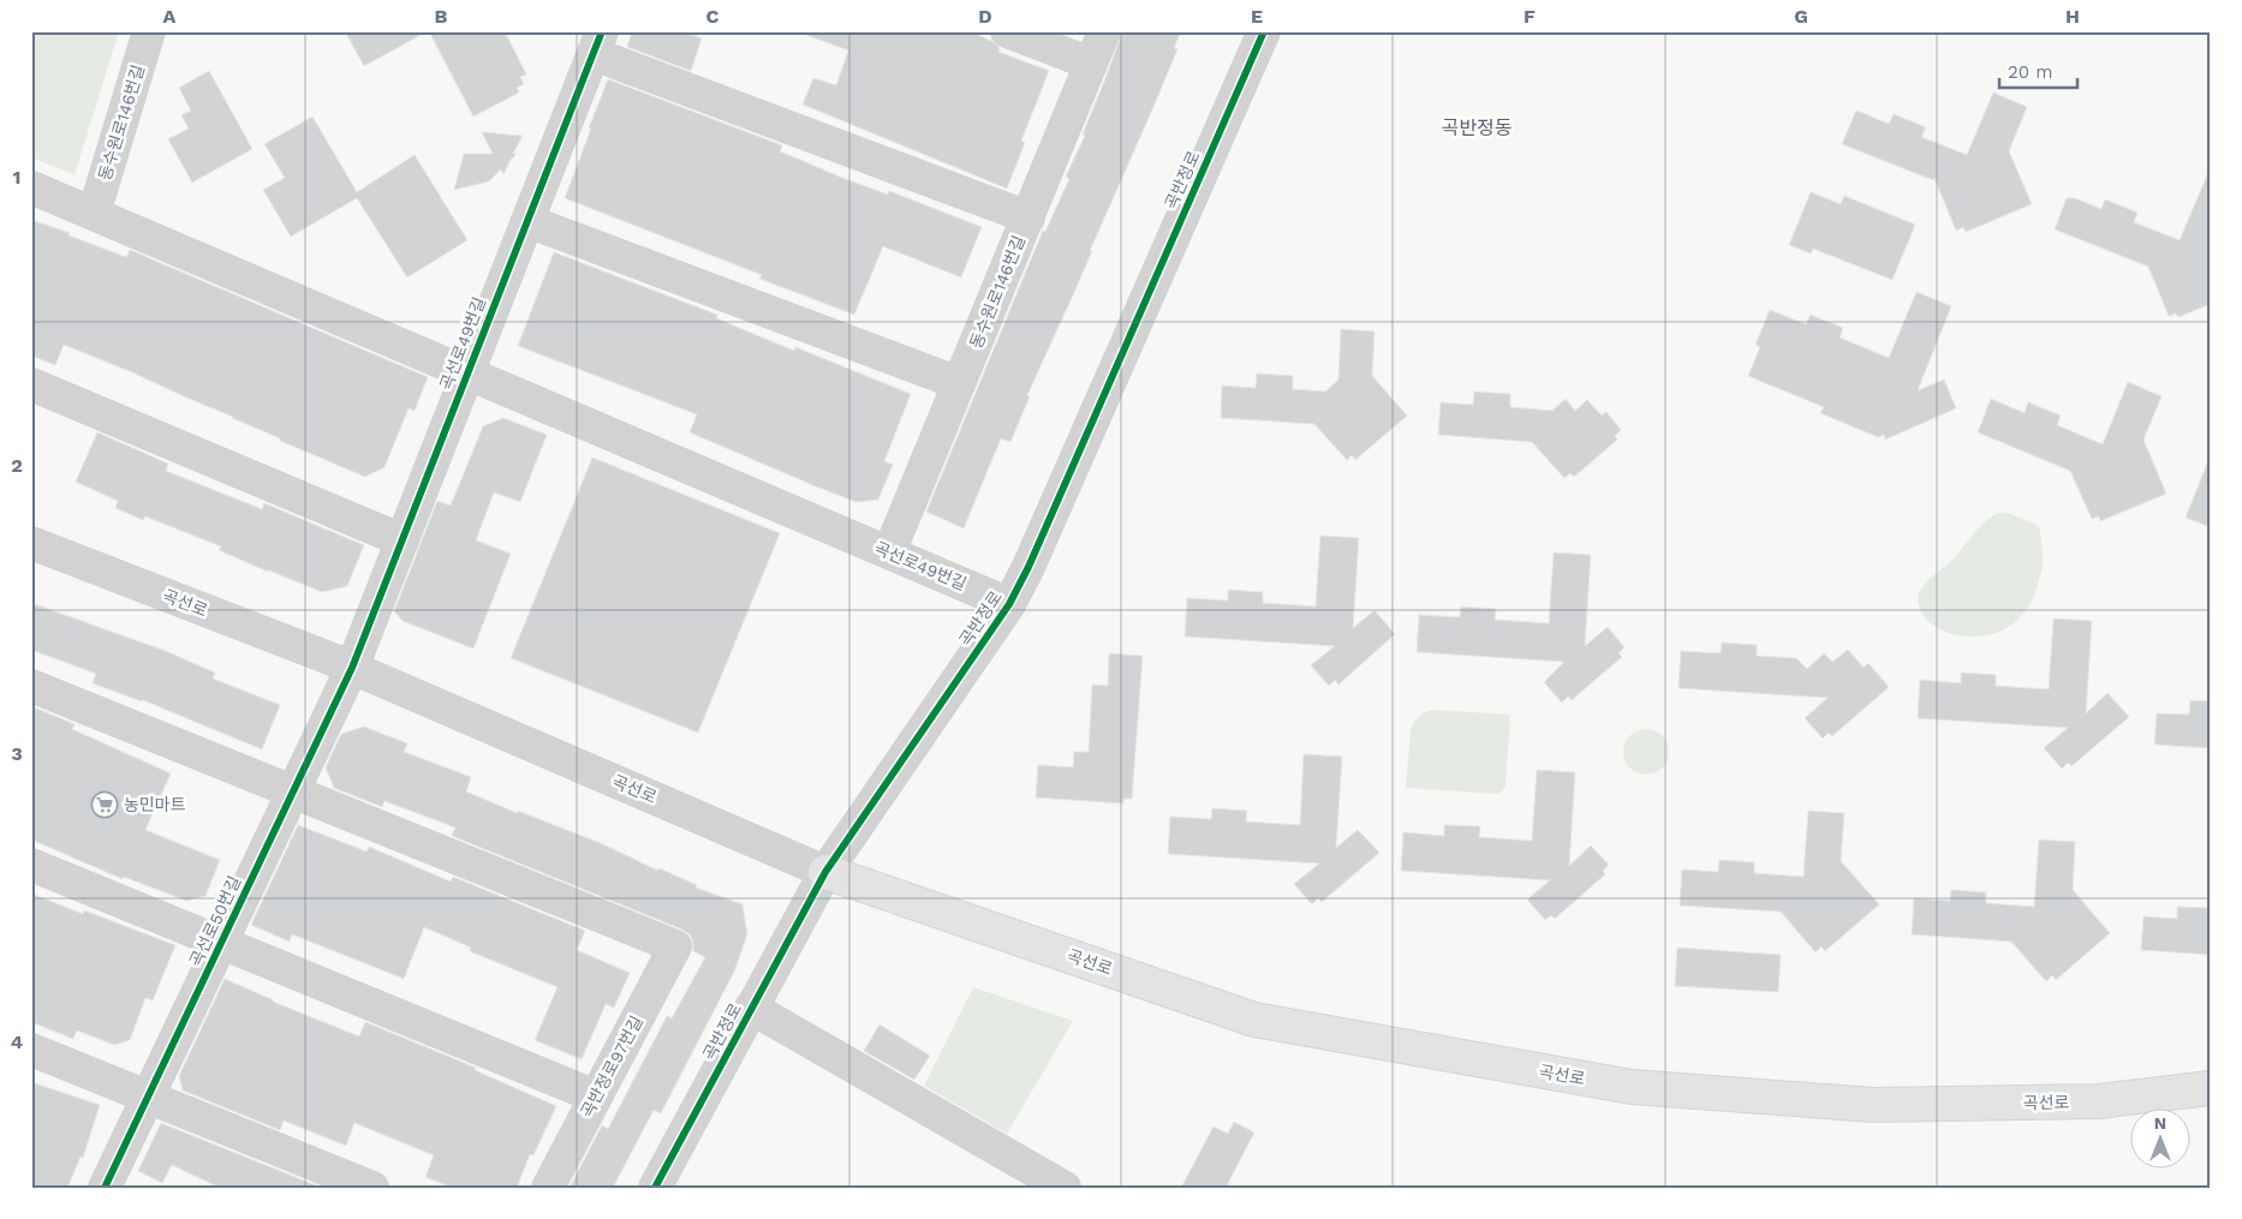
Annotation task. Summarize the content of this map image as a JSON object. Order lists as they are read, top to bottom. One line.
{"streets":{"main road":["곡선로"],"street":["동수원로146번길","곡반정로","곡선로49번길","곡선로50번길","곡반정로97번길"]},"crossings":[["동수원로146번길","곡선로49번길"],["곡반정로","곡선로49번길"],["곡반정로","곡선로"],["곡선로49번길","곡선로"],["곡선로49번길","곡선로50번길"],["곡선로","곡선로50번길"],["곡선로50번길","곡반정로97번길"]],"districts":["곡반정동"],"places":{"supermarket":["농민마트"]},"scale_bar":"20 m","north":"top","grid":{"columns":["A","B","C","D","E","F","G","H"],"rows":["1","2","3","4"]}}
